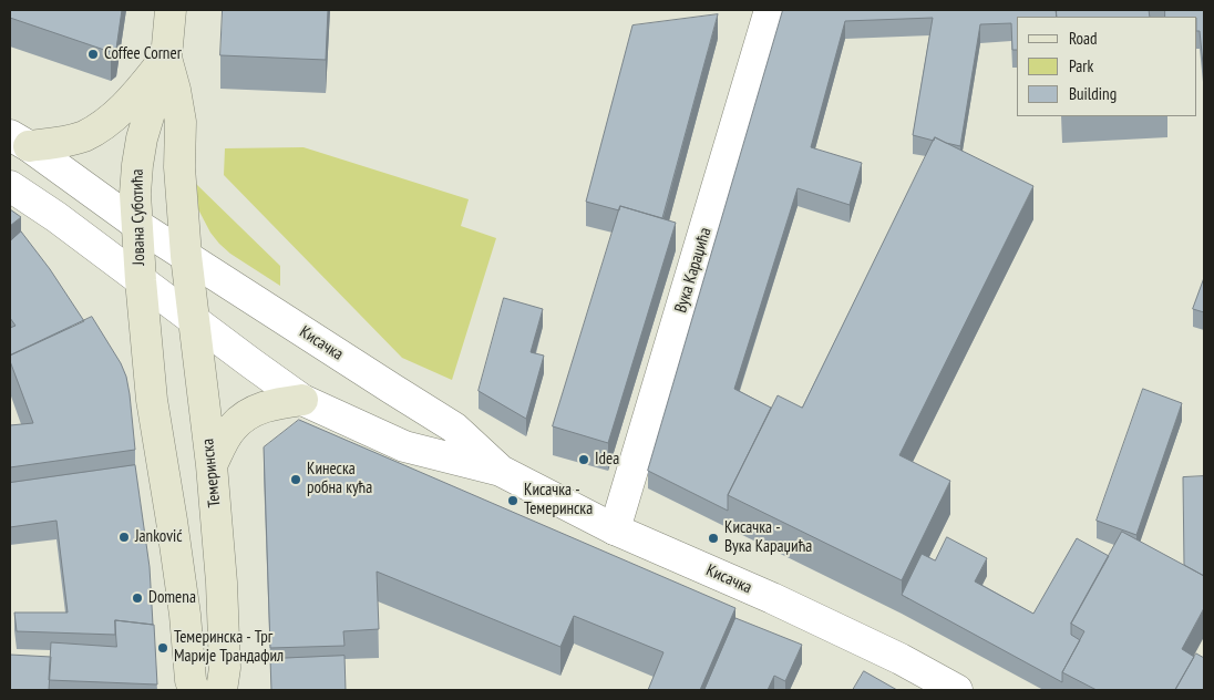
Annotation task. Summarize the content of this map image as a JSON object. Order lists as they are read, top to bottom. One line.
{"streets":{"main road":["Јована Суботића","Темеринска"],"street":["Вука Караџића","Кисачка"]},"crossings":[["Јована Суботића","Кисачка"],["Јована Суботића","Темеринска"],["Вука Караџића","Кисачка"],["Кисачка","Темеринска"]],"places":["Coffee Corner","Idea","Кинеска робна кућа","Кисачка - Темеринска","Janković","Кисачка - Вука Караџића","Domena","Темеринска - Трг Марије Трандафил"],"legend":["Road","Park","Building"]}
